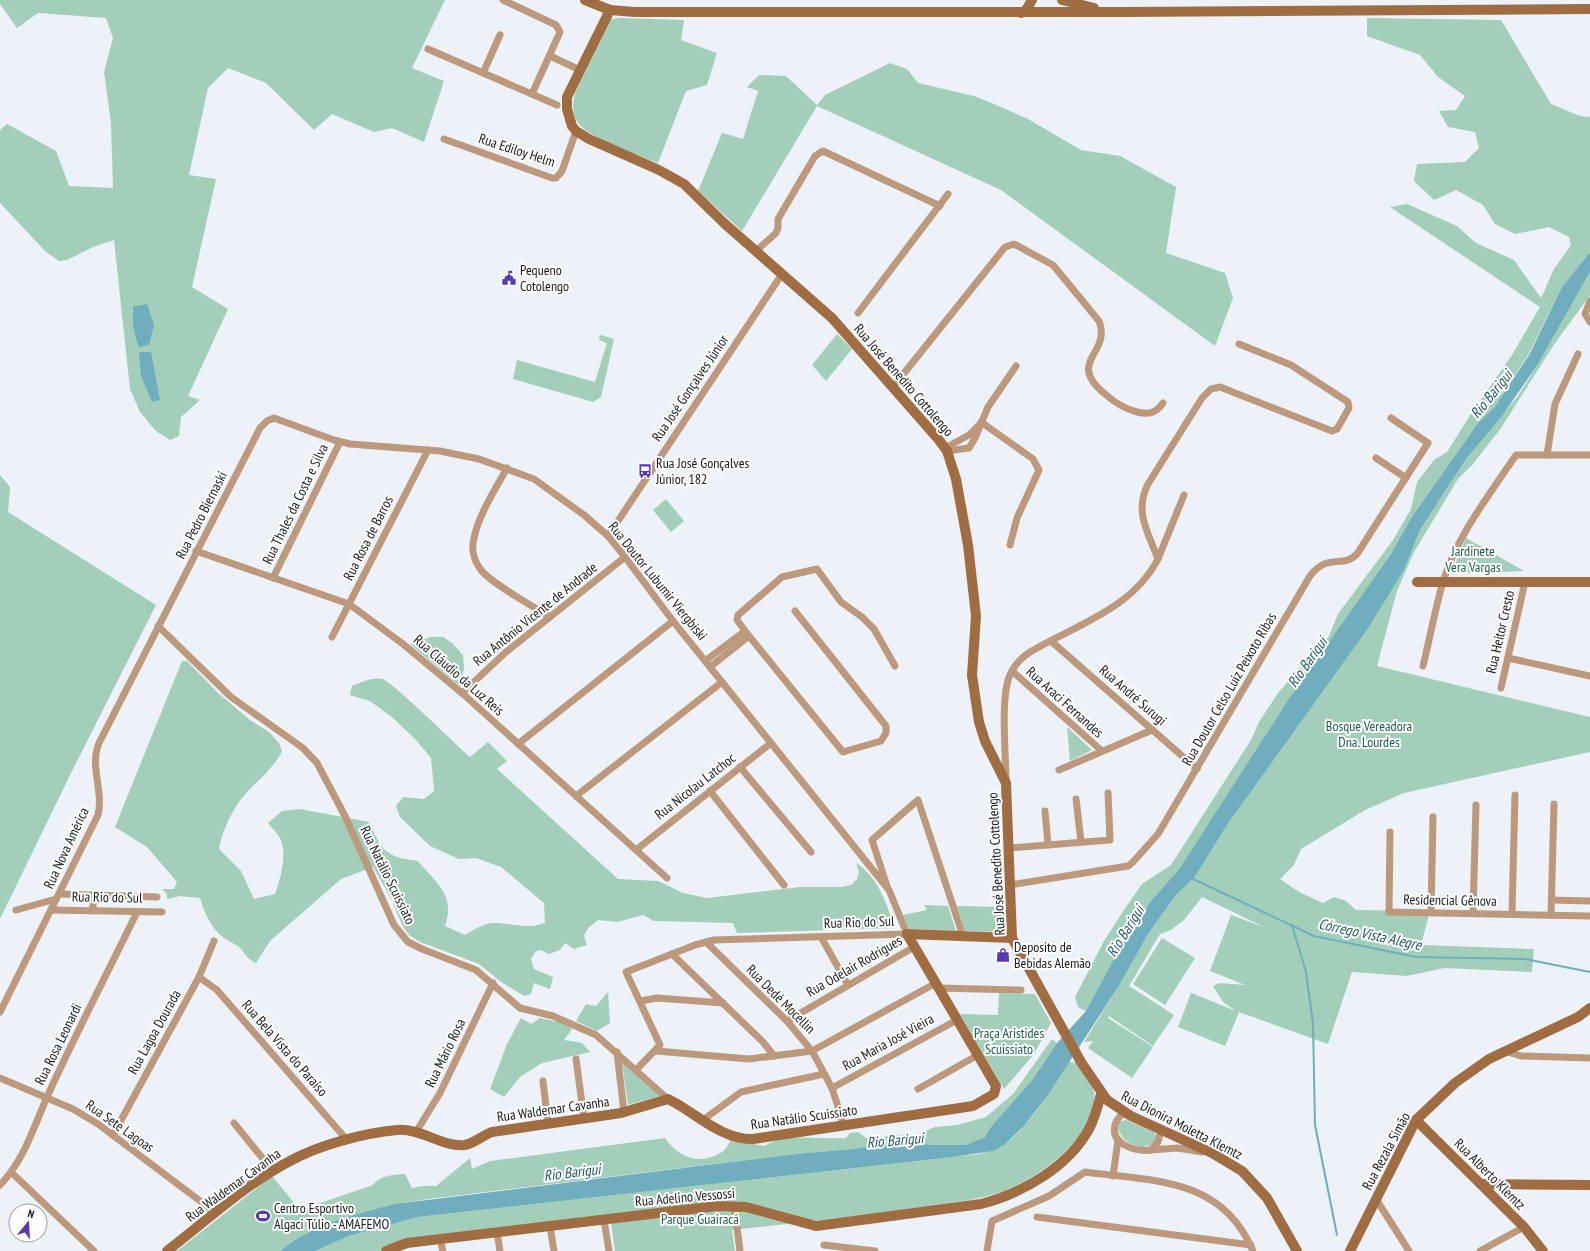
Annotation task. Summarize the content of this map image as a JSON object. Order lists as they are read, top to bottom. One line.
{"streets":{"main road":["Rua José Benedito Cottolengo","Rua Natálio Scuissiato","Rua Rio do Sul","Rua Waldemar Cavanha","Rua Dionira Moletta Klemtz","Rua Rezala Simão","Rua Alberto Klemtz","Rua Adelino Vessossi"],"street":["Rua Ediloy Helm","Rua José Gonçalves Júnior","Rua Thales da Costa e Silva","Rua Pedro Biernaski","Rua Rosa de Barros","Rua Doutor Lubumir Viergbiski","Rua Antônio Vicente de Andrade","Rua Heitor Cresto","Rua Cláudio da Luz Reis","Rua Doutor Celso Luiz Peixoto Ribas","Rua André Surugi","Rua Araci Fernandes","Rua Nicolau Latchoc","Rua Nova América","Residencial Gênova","Rua Odelair Rodrigues","Rua Dedé Mocellin","Rua Lagoa Dourada","Rua Maria José Vieira","Rua Rosa Leonardi","Rua Bela Vista do Paraíso","Rua Mário Rosa","Rua Sete Lagoas"]},"crossings":[["Rua Ediloy Helm","Rua José Benedito Cottolengo"],["Rua José Benedito Cottolengo","Rua José Gonçalves Júnior"],["Rua José Benedito Cottolengo","Rua Doutor Celso Luiz Peixoto Ribas"],["Rua José Benedito Cottolengo","Rua Rio do Sul"],["Rua José Benedito Cottolengo","Rua Dionira Moletta Klemtz"],["Rua José Gonçalves Júnior","Rua Doutor Lubumir Viergbiski"],["Rua Thales da Costa e Silva","Rua Doutor Lubumir Viergbiski"],["Rua Thales da Costa e Silva","Rua Cláudio da Luz Reis"],["Rua Pedro Biernaski","Rua Doutor Lubumir Viergbiski"],["Rua Pedro Biernaski","Rua Cláudio da Luz Reis"],["Rua Pedro Biernaski","Rua Nova América"],["Rua Pedro Biernaski","Rua Natálio Scuissiato"],["Rua Rosa de Barros","Rua Doutor Lubumir Viergbiski"],["Rua Rosa de Barros","Rua Cláudio da Luz Reis"],["Rua Doutor Lubumir Viergbiski","Rua Antônio Vicente de Andrade"],["Rua Doutor Lubumir Viergbiski","Rua Nicolau Latchoc"],["Rua Doutor Lubumir Viergbiski","Rua Rio do Sul"],["Rua Antônio Vicente de Andrade","Rua Cláudio da Luz Reis"],["Rua Cláudio da Luz Reis","Rua Nicolau Latchoc"],["Rua Doutor Celso Luiz Peixoto Ribas","Rua André Surugi"],["Rua Nova América","Rua Natálio Scuissiato"],["Rua Nova América","Rua Rio do Sul"],["Rua Natálio Scuissiato","Rua Dedé Mocellin"],["Rua Natálio Scuissiato","Rua Mário Rosa"],["Rua Natálio Scuissiato","Rua Waldemar Cavanha"],["Rua Rio do Sul","Rua Dedé Mocellin"],["Rua Rio do Sul","Rua Rosa Leonardi"],["Rua Odelair Rodrigues","Rua Dedé Mocellin"],["Rua Dedé Mocellin","Rua Maria José Vieira"],["Rua Lagoa Dourada","Rua Bela Vista do Paraíso"],["Rua Lagoa Dourada","Rua Sete Lagoas"],["Rua Rosa Leonardi","Rua Sete Lagoas"],["Rua Bela Vista do Paraíso","Rua Waldemar Cavanha"],["Rua Mário Rosa","Rua Waldemar Cavanha"],["Rua Waldemar Cavanha","Rua Sete Lagoas"],["Rua Dionira Moletta Klemtz","Rua Adelino Vessossi"],["Rua Rezala Simão","Rua Alberto Klemtz"]],"water":["Rio Barigui","Córrego Vista Alegre"],"parks":["Jardinete Vera Vargas","Bosque Vereadora Dna. Lourdes","Praça Aristides Scuissiato","Parque Guairacá"],"places":{"public building":["Pequeno Cotolengo"],"bus stop":["Rua José Gonçalves Júnior, 182"],"shop":["Deposito de Bebidas Alemão"],"sports":["Centro Esportivo Algaci Túlio - AMAFEMO"]},"north":"top"}
